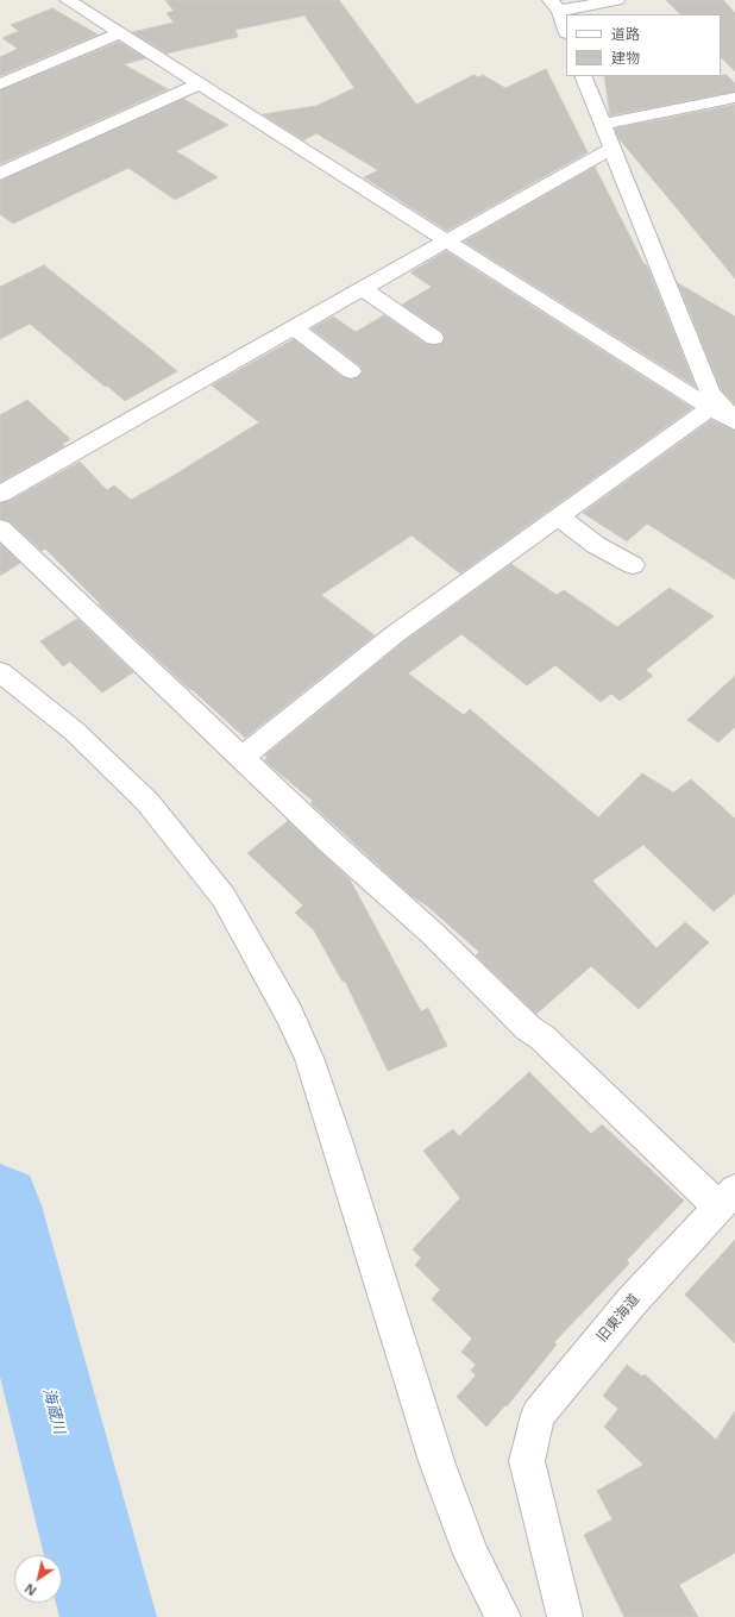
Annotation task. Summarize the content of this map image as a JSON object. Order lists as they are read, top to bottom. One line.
{"streets":{"street":["旧東海道"]},"water":["海蔵川"],"legend":["道路","建物"],"north":"bottom left"}
